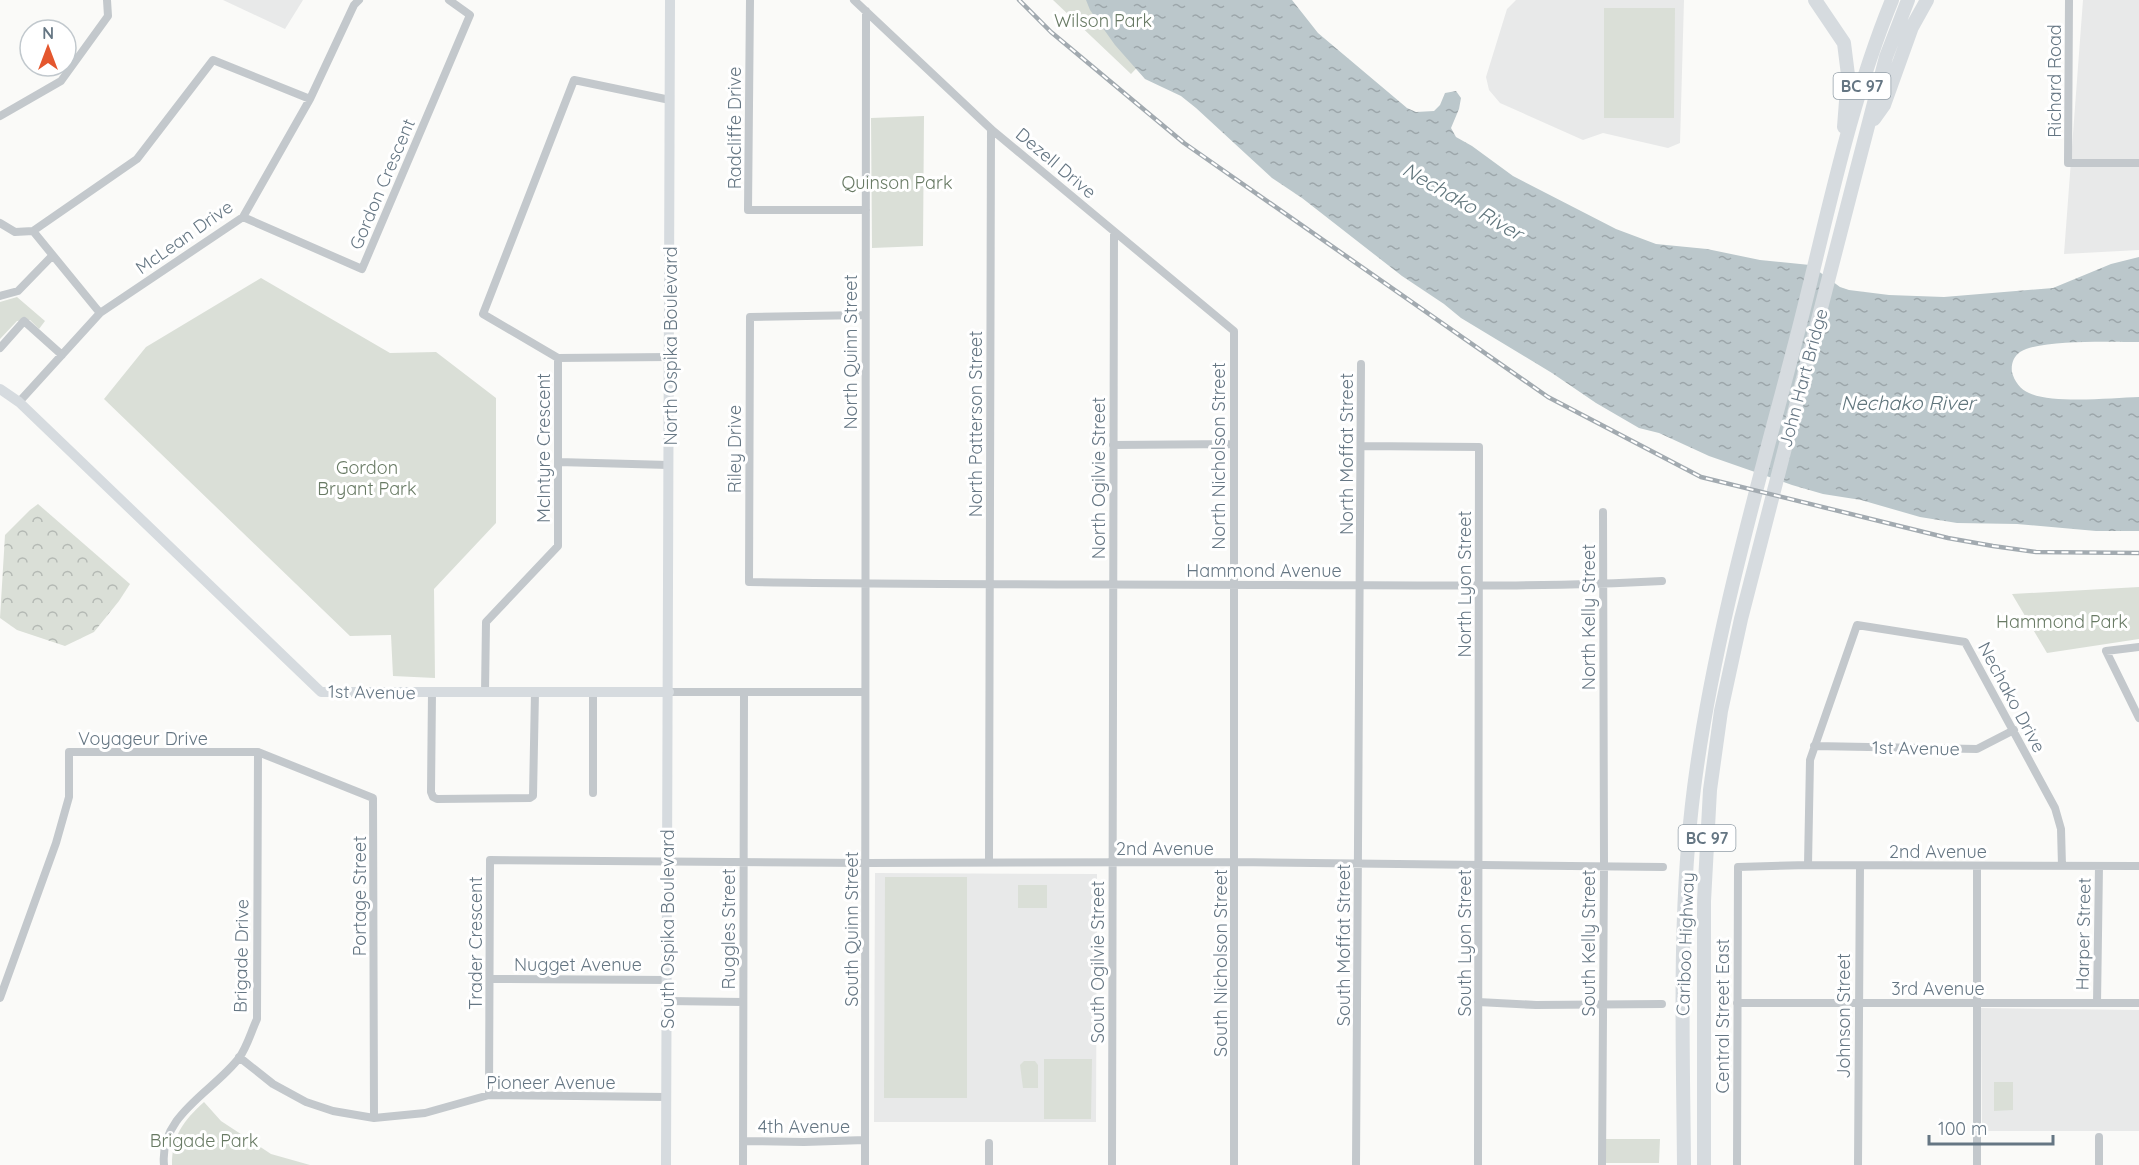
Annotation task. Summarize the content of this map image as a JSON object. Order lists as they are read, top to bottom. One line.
{"streets":{"highway":["BC 97","John Hart Bridge","Cariboo Highway"],"street":["Richard Road","Radcliffe Drive","Dezell Drive","Gordon Crescent","McLean Drive","North Ospika Boulevard","North Quinn Street","North Patterson Street","McIntyre Crescent","Riley Drive","North Moffat Street","North Nicholson Street","North Ogilvie Street","Hammond Avenue","North Lyon Street","North Kelly Street","1st Avenue","Nechako Drive","Voyageur Drive","2nd Avenue","Portage Street","South Ospika Boulevard","Ruggles Street","South Quinn Street","Harper Street","Trader Crescent","South Lyon Street","South Kelly Street","South Moffat Street","Brigade Drive","South Ogilvie Street","South Nicholson Street","Nugget Avenue","3rd Avenue","Central Street East","Johnson Street","Pioneer Avenue","4th Avenue"]},"crossings":[["BC 97","John Hart Bridge"],["Radcliffe Drive","North Quinn Street"],["Dezell Drive","North Quinn Street"],["Dezell Drive","North Patterson Street"],["Dezell Drive","North Nicholson Street"],["Dezell Drive","North Ogilvie Street"],["Gordon Crescent","McLean Drive"],["McLean Drive","1st Avenue"],["North Ospika Boulevard","McIntyre Crescent"],["North Ospika Boulevard","1st Avenue"],["North Ospika Boulevard","South Ospika Boulevard"],["North Quinn Street","Riley Drive"],["North Quinn Street","Hammond Avenue"],["North Quinn Street","1st Avenue"],["North Quinn Street","South Quinn Street"],["John Hart Bridge","Cariboo Highway"],["North Patterson Street","Hammond Avenue"],["North Patterson Street","2nd Avenue"],["McIntyre Crescent","1st Avenue"],["Riley Drive","Hammond Avenue"],["North Moffat Street","Hammond Avenue"],["North Moffat Street","North Lyon Street"],["North Moffat Street","South Moffat Street"],["North Nicholson Street","Hammond Avenue"],["North Nicholson Street","South Nicholson Street"],["North Ogilvie Street","Hammond Avenue"],["North Ogilvie Street","South Ogilvie Street"],["Hammond Avenue","North Lyon Street"],["Hammond Avenue","North Kelly Street"],["North Lyon Street","South Lyon Street"],["North Kelly Street","South Kelly Street"],["1st Avenue","Nechako Drive"],["1st Avenue","South Ospika Boulevard"],["1st Avenue","Ruggles Street"],["1st Avenue","South Quinn Street"],["Nechako Drive","2nd Avenue"],["Voyageur Drive","Portage Street"],["Voyageur Drive","Brigade Drive"],["2nd Avenue","South Ospika Boulevard"],["2nd Avenue","Ruggles Street"],["2nd Avenue","South Quinn Street"],["2nd Avenue","Harper Street"],["2nd Avenue","Trader Crescent"],["2nd Avenue","South Lyon Street"],["2nd Avenue","South Kelly Street"],["2nd Avenue","South Moffat Street"],["2nd Avenue","South Ogilvie Street"],["2nd Avenue","South Nicholson Street"],["2nd Avenue","Central Street East"],["2nd Avenue","Johnson Street"],["Portage Street","Brigade Drive"],["Portage Street","Pioneer Avenue"],["South Ospika Boulevard","Trader Crescent"],["South Ospika Boulevard","Nugget Avenue"],["South Ospika Boulevard","Pioneer Avenue"],["Ruggles Street","4th Avenue"],["South Quinn Street","4th Avenue"],["Harper Street","3rd Avenue"],["Trader Crescent","Nugget Avenue"],["Trader Crescent","Pioneer Avenue"],["Brigade Drive","Pioneer Avenue"],["3rd Avenue","Central Street East"],["3rd Avenue","Johnson Street"]],"water":["Nechako River"],"parks":["Wilson Park","Quinson Park","Gordon Bryant Park","Hammond Park","Brigade Park"],"scale_bar":"100 m","north":"top"}
